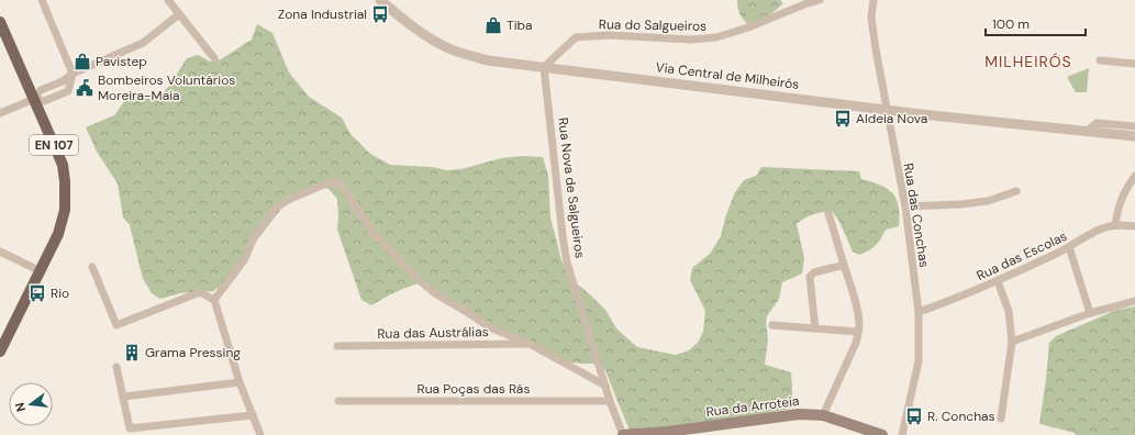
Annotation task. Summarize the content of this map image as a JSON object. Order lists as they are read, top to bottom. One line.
{"streets":{"main road":["EN 107","Rua da Arroteia"],"street":["Rua do Salgueiros","Via Central de Milheirós","Rua Nova de Salgueiros","Rua das Conchas","Rua das Escolas","Rua das Austrálias","Rua Poças das Rás"]},"crossings":[["Rua do Salgueiros","Via Central de Milheirós"],["Rua do Salgueiros","Rua Nova de Salgueiros"],["Via Central de Milheirós","Rua Nova de Salgueiros"],["Via Central de Milheirós","Rua das Conchas"],["Rua Nova de Salgueiros","Rua Poças das Rás"],["Rua Nova de Salgueiros","Rua da Arroteia"],["Rua das Conchas","Rua das Escolas"]],"districts":["MILHEIRÓS"],"places":{"bus stop":["Zona Industrial","Aldeia Nova","Rio","R. Conchas"],"shop":["Tiba","Pavistep"],"public building":["Bombeiros Voluntários Moreira-Maia"],"building":["Grama Pressing"]},"scale_bar":"100 m","north":"left"}
